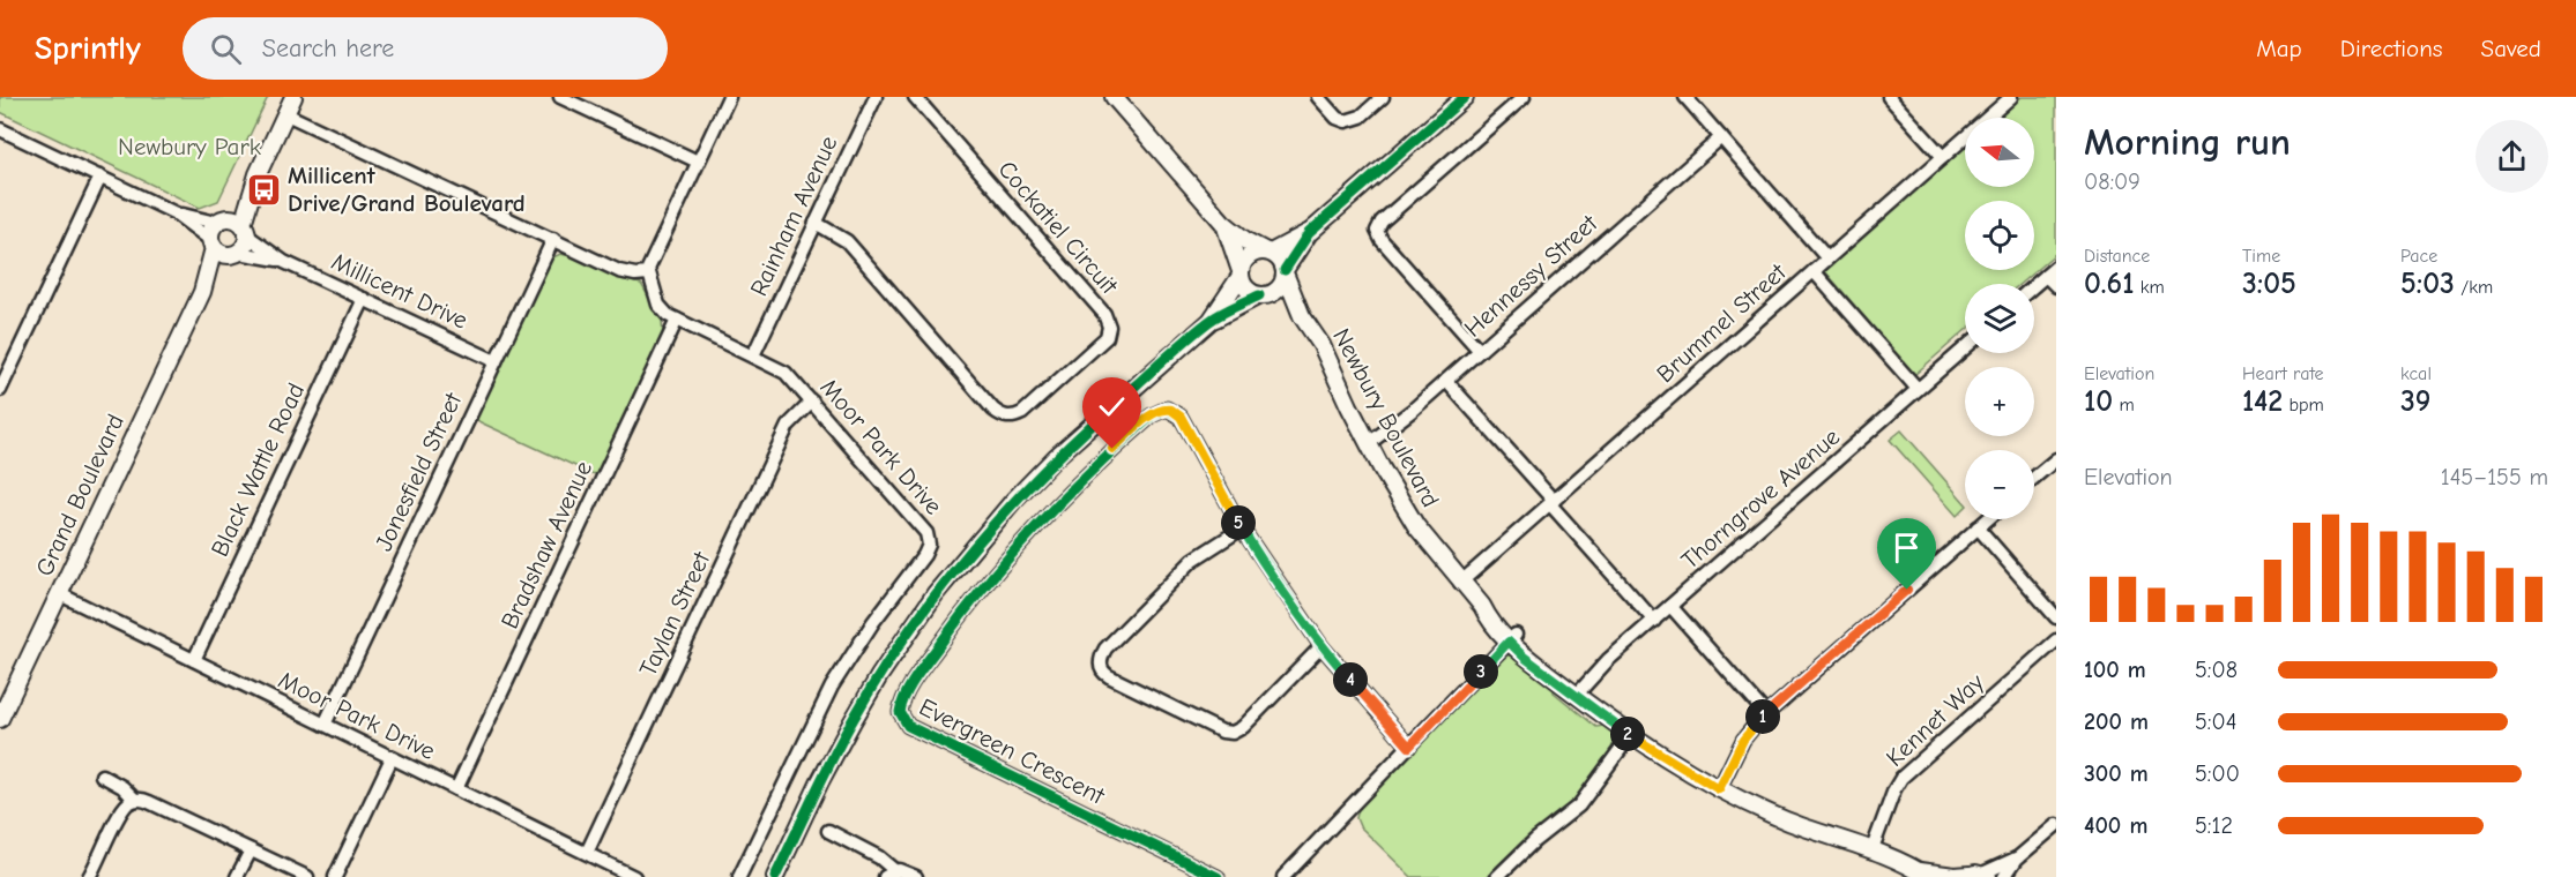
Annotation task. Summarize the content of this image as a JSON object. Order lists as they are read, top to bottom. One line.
{"streets":{"street":["Rainham Avenue","Cockatiel Circuit","Hennessy Street","Millicent Drive","Brummel Street","Newbury Boulevard","Moor Park Drive","Black Wattle Road","Jonesfield Street","Grand Boulevard","Thorngrove Avenue","Bradshaw Avenue","Taylan Street","Kennet Way","Evergreen Crescent"]},"crossings":[["Rainham Avenue","Cockatiel Circuit"],["Rainham Avenue","Moor Park Drive"],["Hennessy Street","Newbury Boulevard"],["Millicent Drive","Black Wattle Road"],["Millicent Drive","Jonesfield Street"],["Millicent Drive","Grand Boulevard"],["Brummel Street","Newbury Boulevard"],["Newbury Boulevard","Thorngrove Avenue"],["Newbury Boulevard","Kennet Way"],["Moor Park Drive","Black Wattle Road"],["Moor Park Drive","Jonesfield Street"],["Moor Park Drive","Grand Boulevard"],["Moor Park Drive","Bradshaw Avenue"],["Moor Park Drive","Taylan Street"]],"parks":["Newbury Park"],"places":{"bus stop":["Millicent Drive/Grand Boulevard"]},"north":"left","page":{"header":"Sprintly","search":"Search here","nav":["Map","Directions","Saved"],"heading":["Morning run","08:09"],"map_buttons":["+","−"],"stats":[["Distance","0.61 km"],["Time","3:05"],["Pace","5:03 /km"],["Elevation","10 m"],["Heart rate","142 bpm"],["kcal","39"]],"chart":["Elevation","145–155 m"],"pins":["5","3","4","1","2"],"list":[{"name":"100 m","note":"5:08"},{"name":"200 m","note":"5:04"},{"name":"300 m","note":"5:00"},{"name":"400 m","note":"5:12"}]}}
